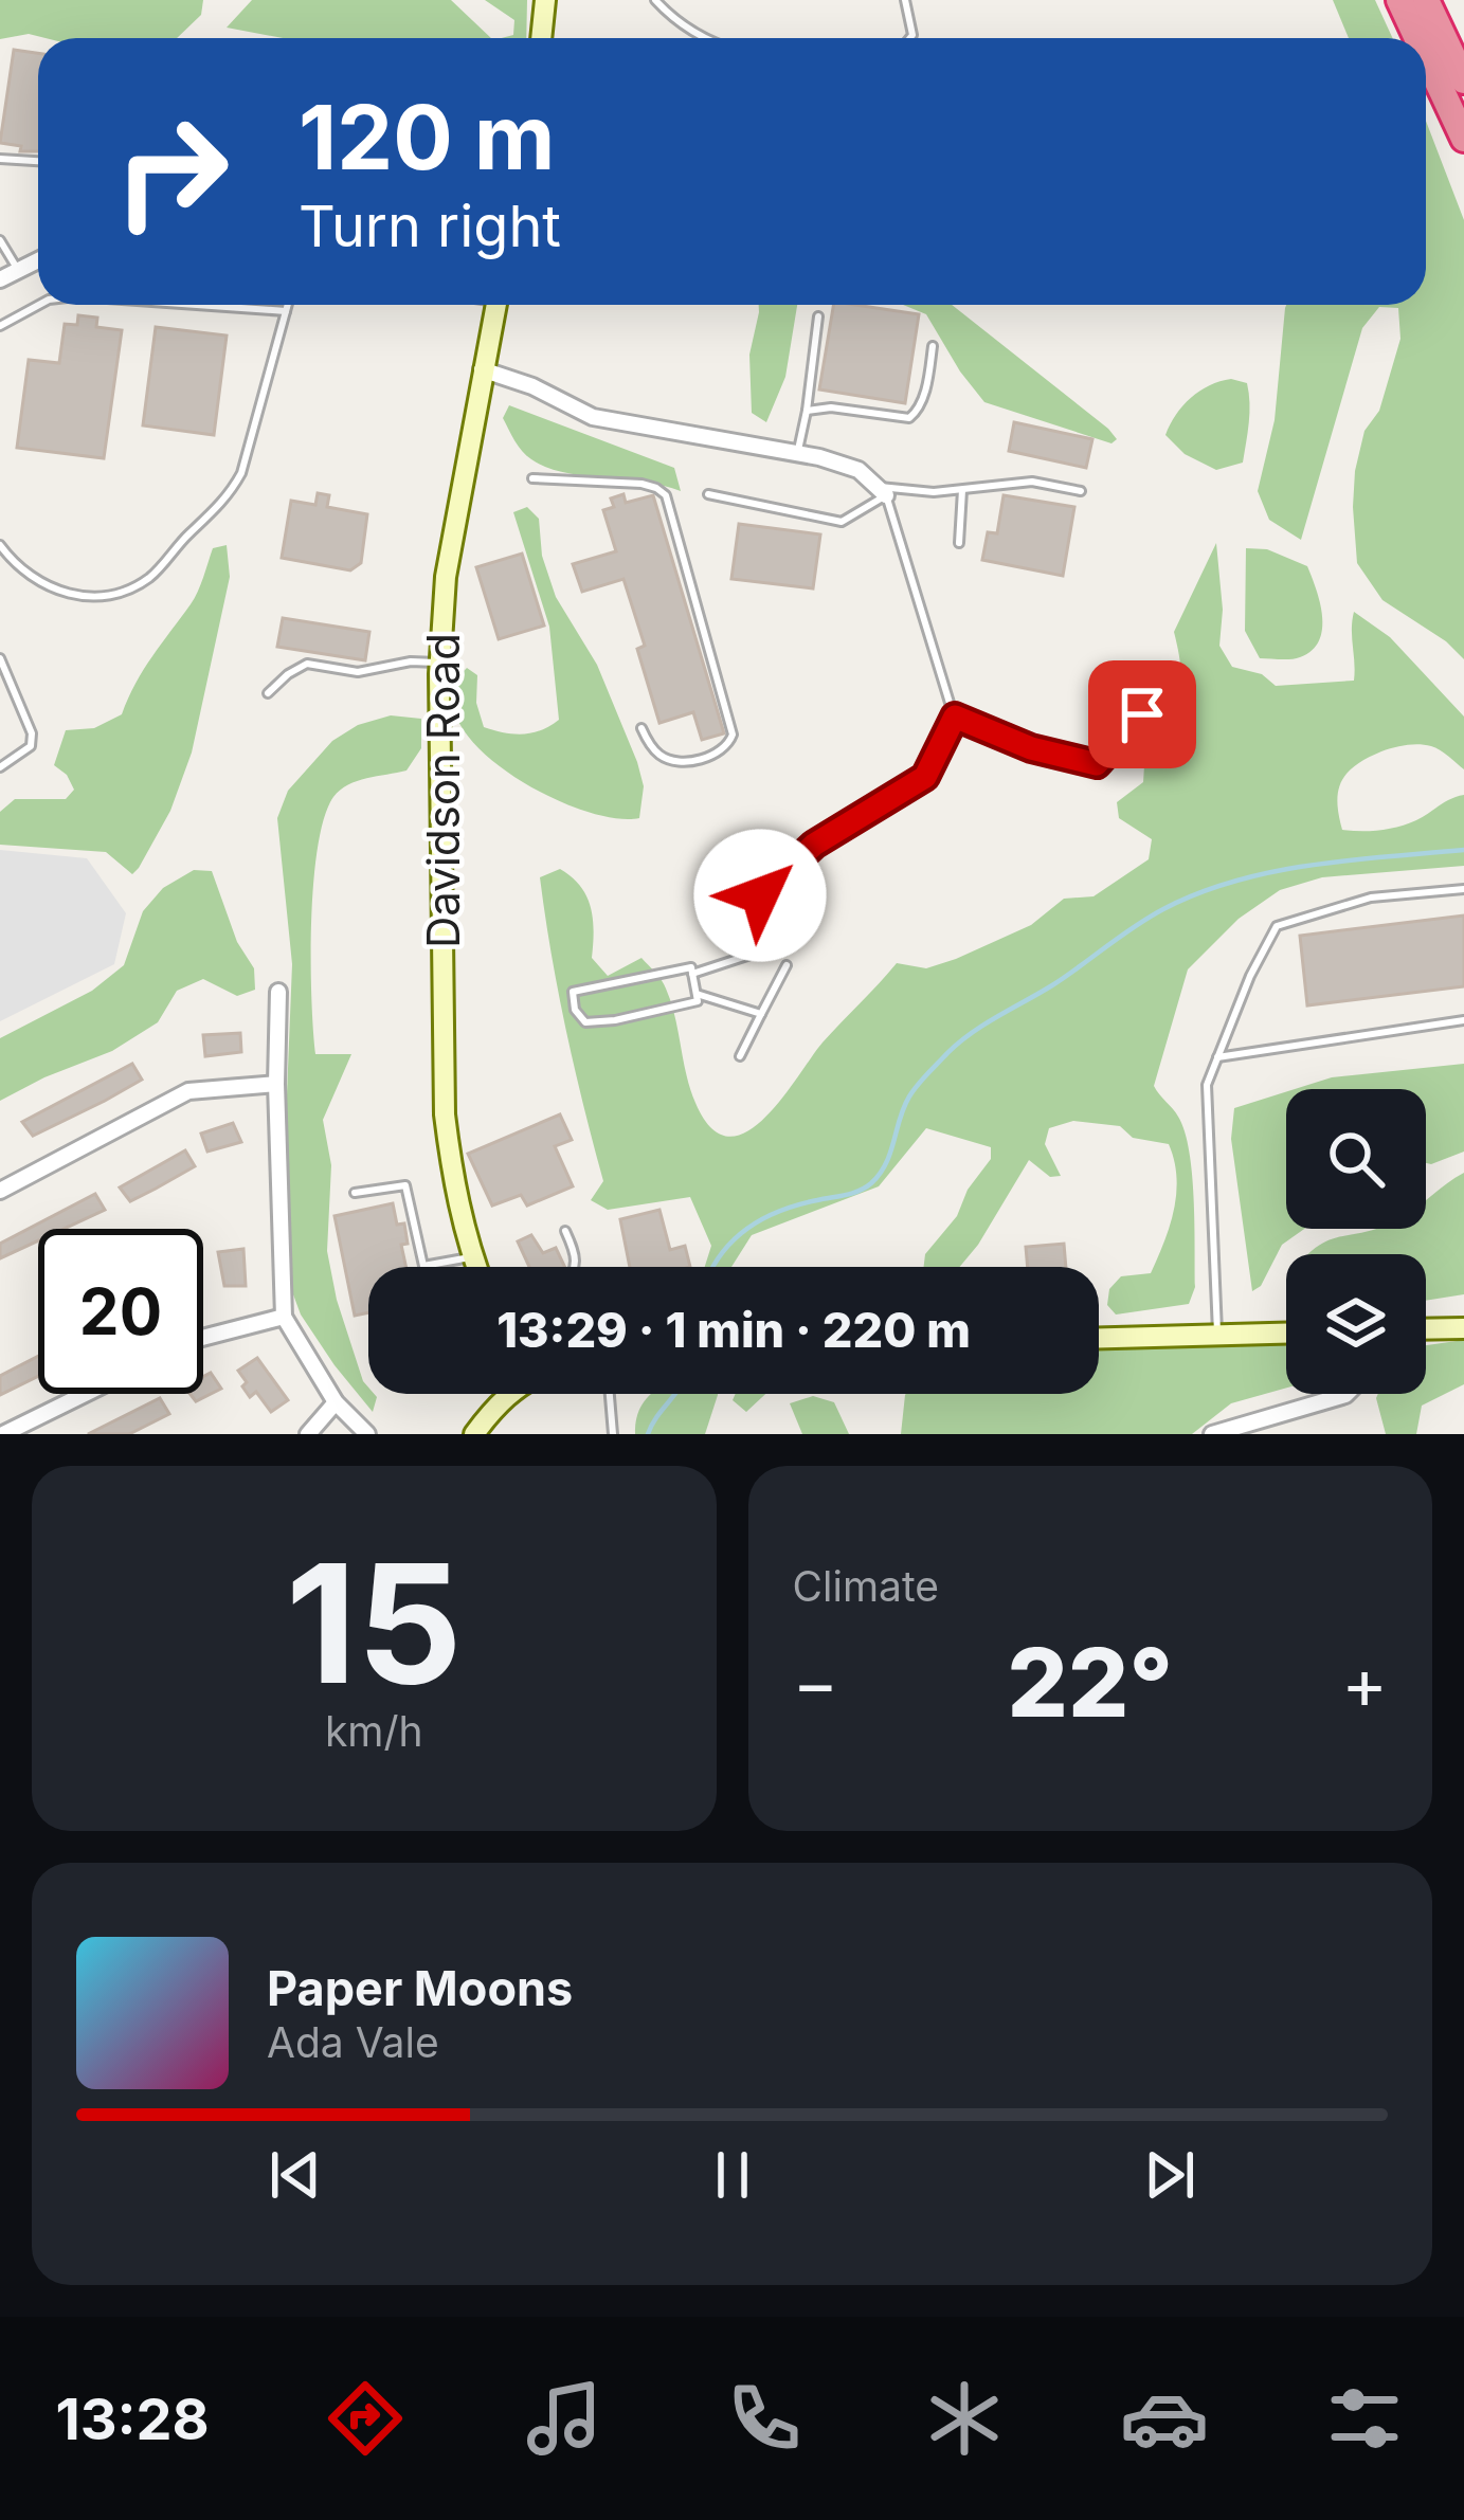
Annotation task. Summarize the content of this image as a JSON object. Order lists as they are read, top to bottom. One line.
{"streets":{"street":["Davidson Road"]},"page":{"turn":["120 m","Turn right"],"limit":"20","trip":"13:29 · 1 min · 220 m","tile":[["15","km/h"],"Climate"],"heat":["−","22°","+"],"song":["Paper Moons","Ada Vale"],"tabs":"13:28"}}
